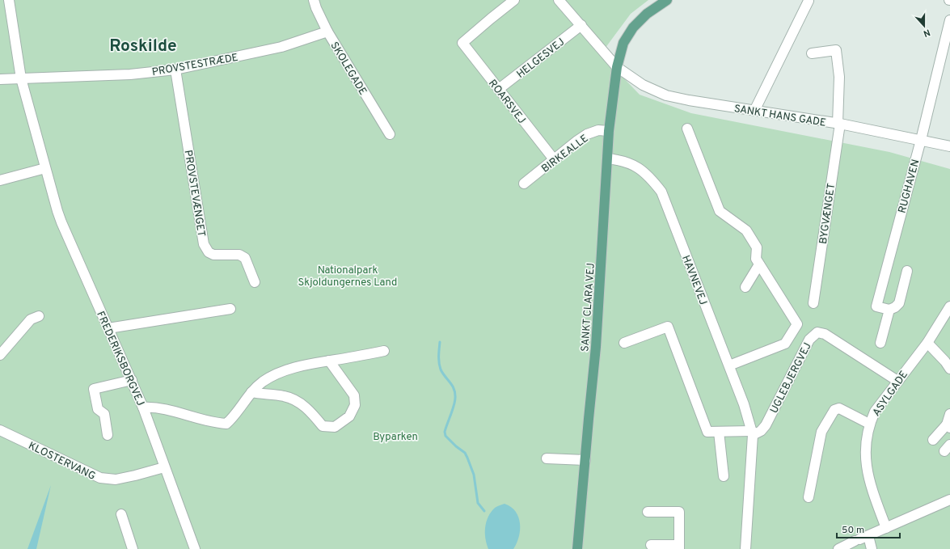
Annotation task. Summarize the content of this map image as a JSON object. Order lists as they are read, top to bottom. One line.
{"streets":{"main road":["SANKT CLARA VEJ"],"street":["HELGESVEJ","PROVSTESTRÆDE","SKOLEGADE","ROARSVEJ","SANKT HANS GADE","BIRKEALLE","RUGHAVEN","PROVSTEVÆNGET","BYGVÆNGET","HAVNEVEJ","FREDERIKSBORGVEJ","UGLEBJERGVEJ","ASYLGADE","KLOSTERVANG"]},"crossings":[["HELGESVEJ","ROARSVEJ"],["HELGESVEJ","SANKT HANS GADE"],["PROVSTESTRÆDE","SKOLEGADE"],["PROVSTESTRÆDE","PROVSTEVÆNGET"],["PROVSTESTRÆDE","FREDERIKSBORGVEJ"],["ROARSVEJ","BIRKEALLE"],["SANKT HANS GADE","RUGHAVEN"],["SANKT HANS GADE","BYGVÆNGET"],["SANKT HANS GADE","SANKT CLARA VEJ"],["BIRKEALLE","SANKT CLARA VEJ"],["HAVNEVEJ","SANKT CLARA VEJ"],["HAVNEVEJ","UGLEBJERGVEJ"],["FREDERIKSBORGVEJ","KLOSTERVANG"],["UGLEBJERGVEJ","ASYLGADE"]],"districts":["Roskilde"],"parks":["Nationalpark Skjoldungernes Land","Byparken"],"scale_bar":"50 m","north":"bottom"}
